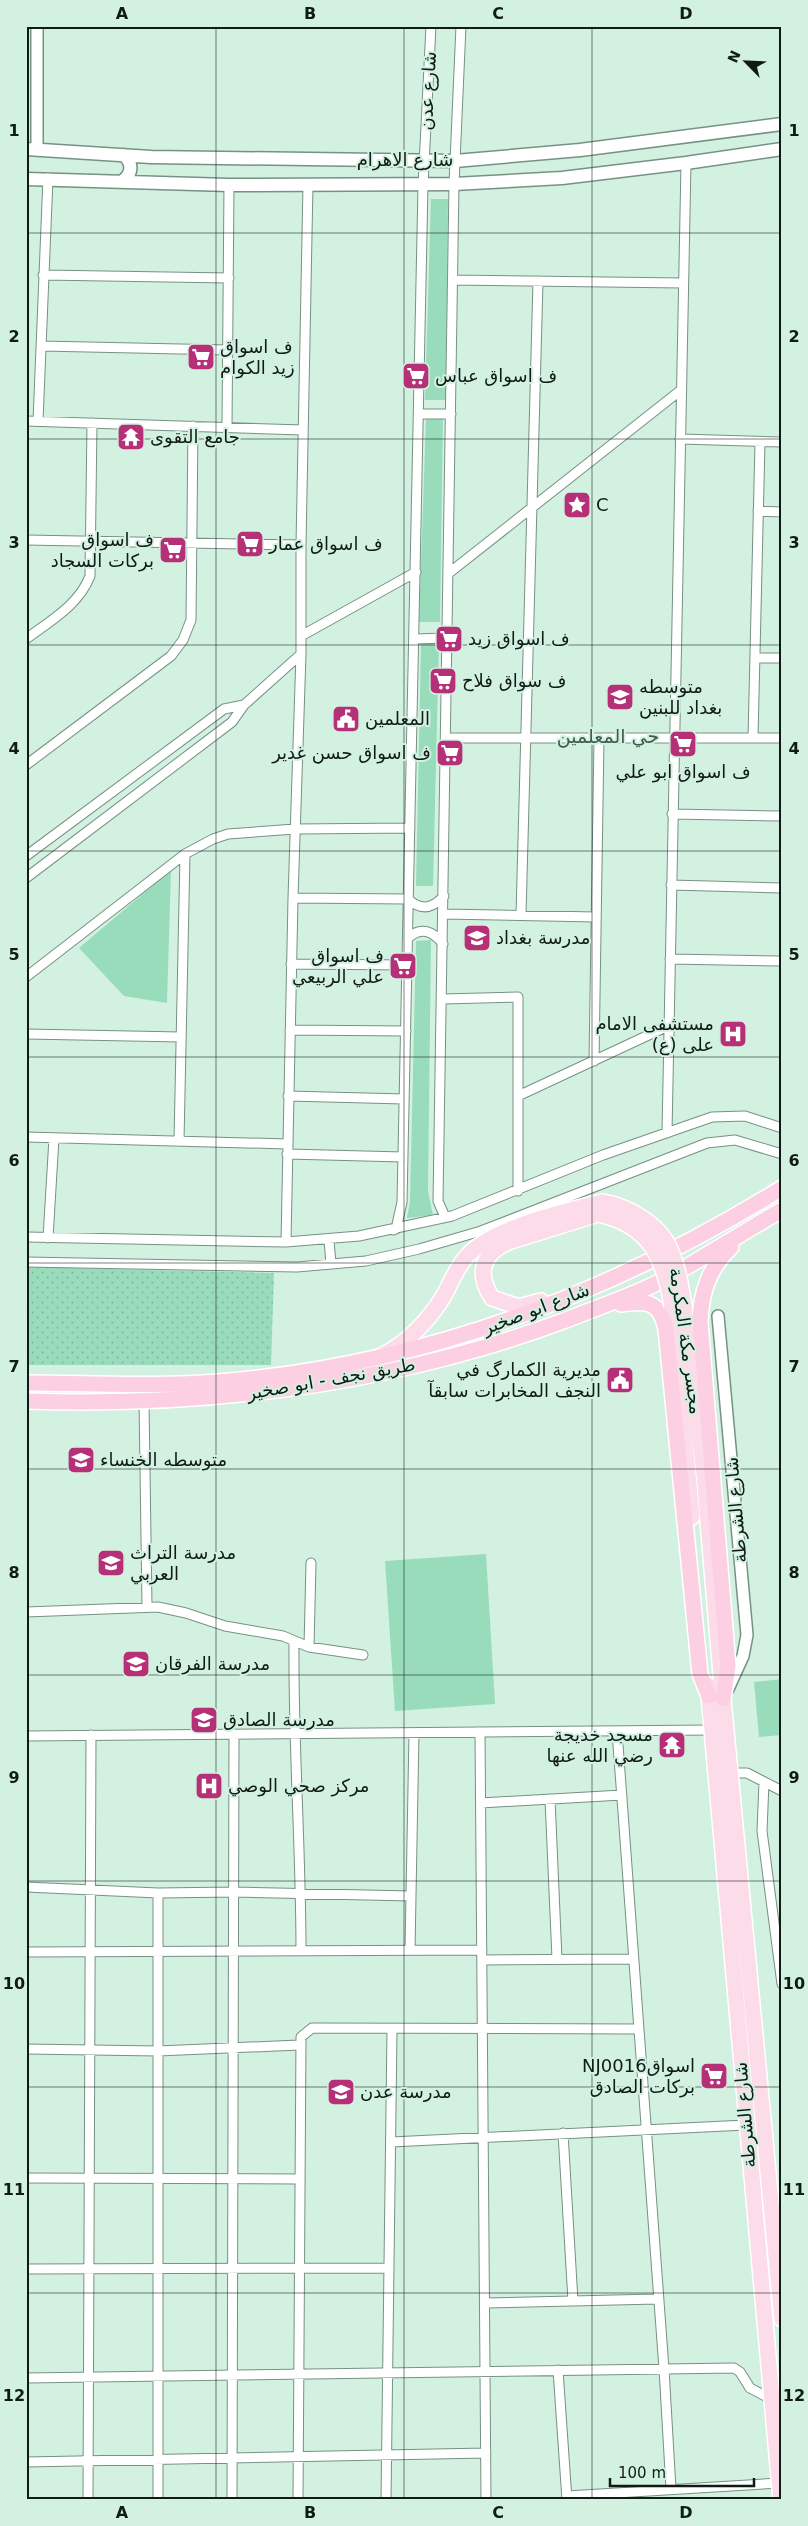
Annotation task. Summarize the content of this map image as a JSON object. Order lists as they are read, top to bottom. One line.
{"streets":{"highway":["شارع ابو صخير","طريق نجف - ابو صخير"],"main road":["شارع الاهرام","مجسر مكة المكرمة","شارع الشرطة"],"street":["شارع عدن"]},"crossings":[["شارع عدن","شارع الاهرام"],["شارع ابو صخير","طريق نجف - ابو صخير"],["مجسر مكة المكرمة","شارع الشرطة"]],"districts":["حي المعلمين"],"places":{"supermarket":["ف اسواق زيد الكوام","ف اسواق عباس","ف اسواق عمار","ف اسواق بركات السجاد","ف اسواق زيد","ف سواق فلاح","ف اسواق ابو علي","ف اسواق حسن غدير","ف اسواق علي الربيعي","NJ0016اسواق برکات الصادق"],"temple":["جامع التقوى","مسجد خديجة رضي الله عنها"],"place":["C"],"school or university":["متوسطه بغداد للبنين","مدرسة بغداد","متوسطه الخنساء","مدرسة التراث العربي","مدرسة الفرقان","مدرسة الصادق","مدرسة عدن"],"public building":["المعلمين","مديرية الكمارگ في النجف المخابرات سابقآ"],"hospital":["مستشفی الامام علی (ع)","مركز صحي الوصي"]},"scale_bar":"100 m","north":"top left","grid":{"columns":["A","B","C","D"],"rows":["1","2","3","4","5","6","7","8","9","10","11","12"]}}
